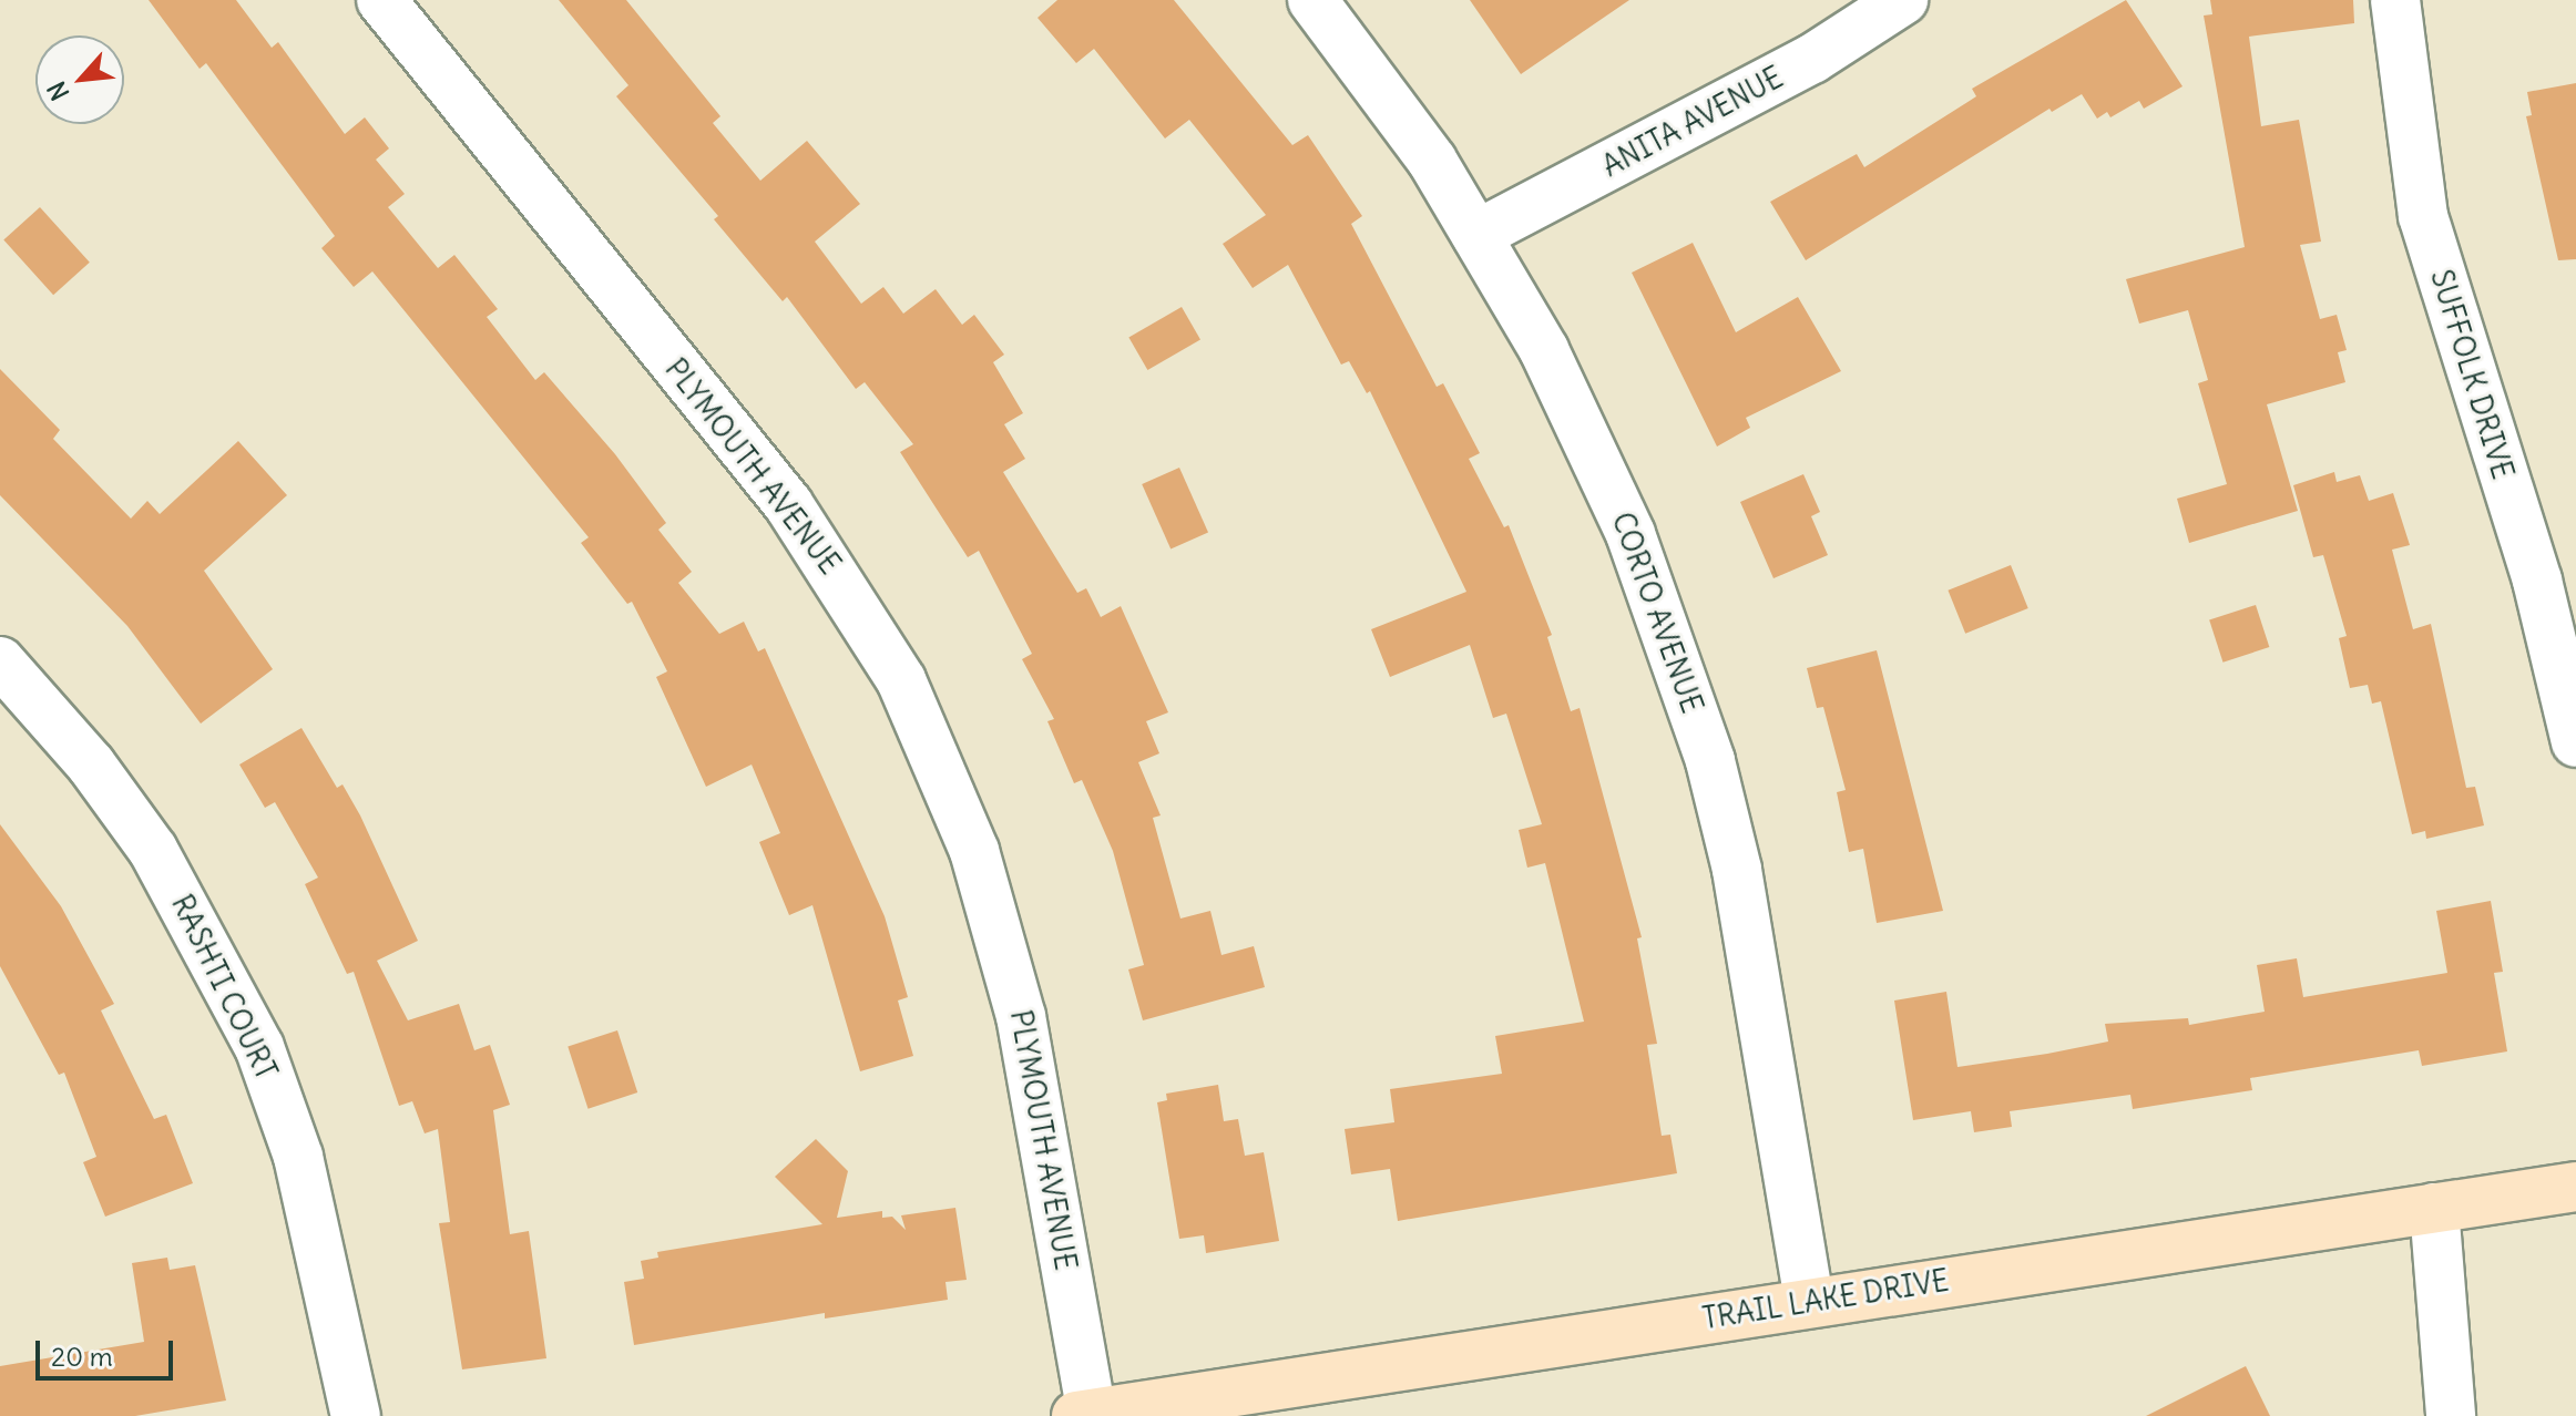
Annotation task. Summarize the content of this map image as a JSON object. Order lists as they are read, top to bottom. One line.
{"streets":{"street":["ANITA AVENUE","SUFFOLK DRIVE","PLYMOUTH AVENUE","CORTO AVENUE","RASHTI COURT","TRAIL LAKE DRIVE"]},"crossings":[["ANITA AVENUE","CORTO AVENUE"],["PLYMOUTH AVENUE","TRAIL LAKE DRIVE"],["CORTO AVENUE","TRAIL LAKE DRIVE"]],"scale_bar":"20 m","north":"bottom left"}
